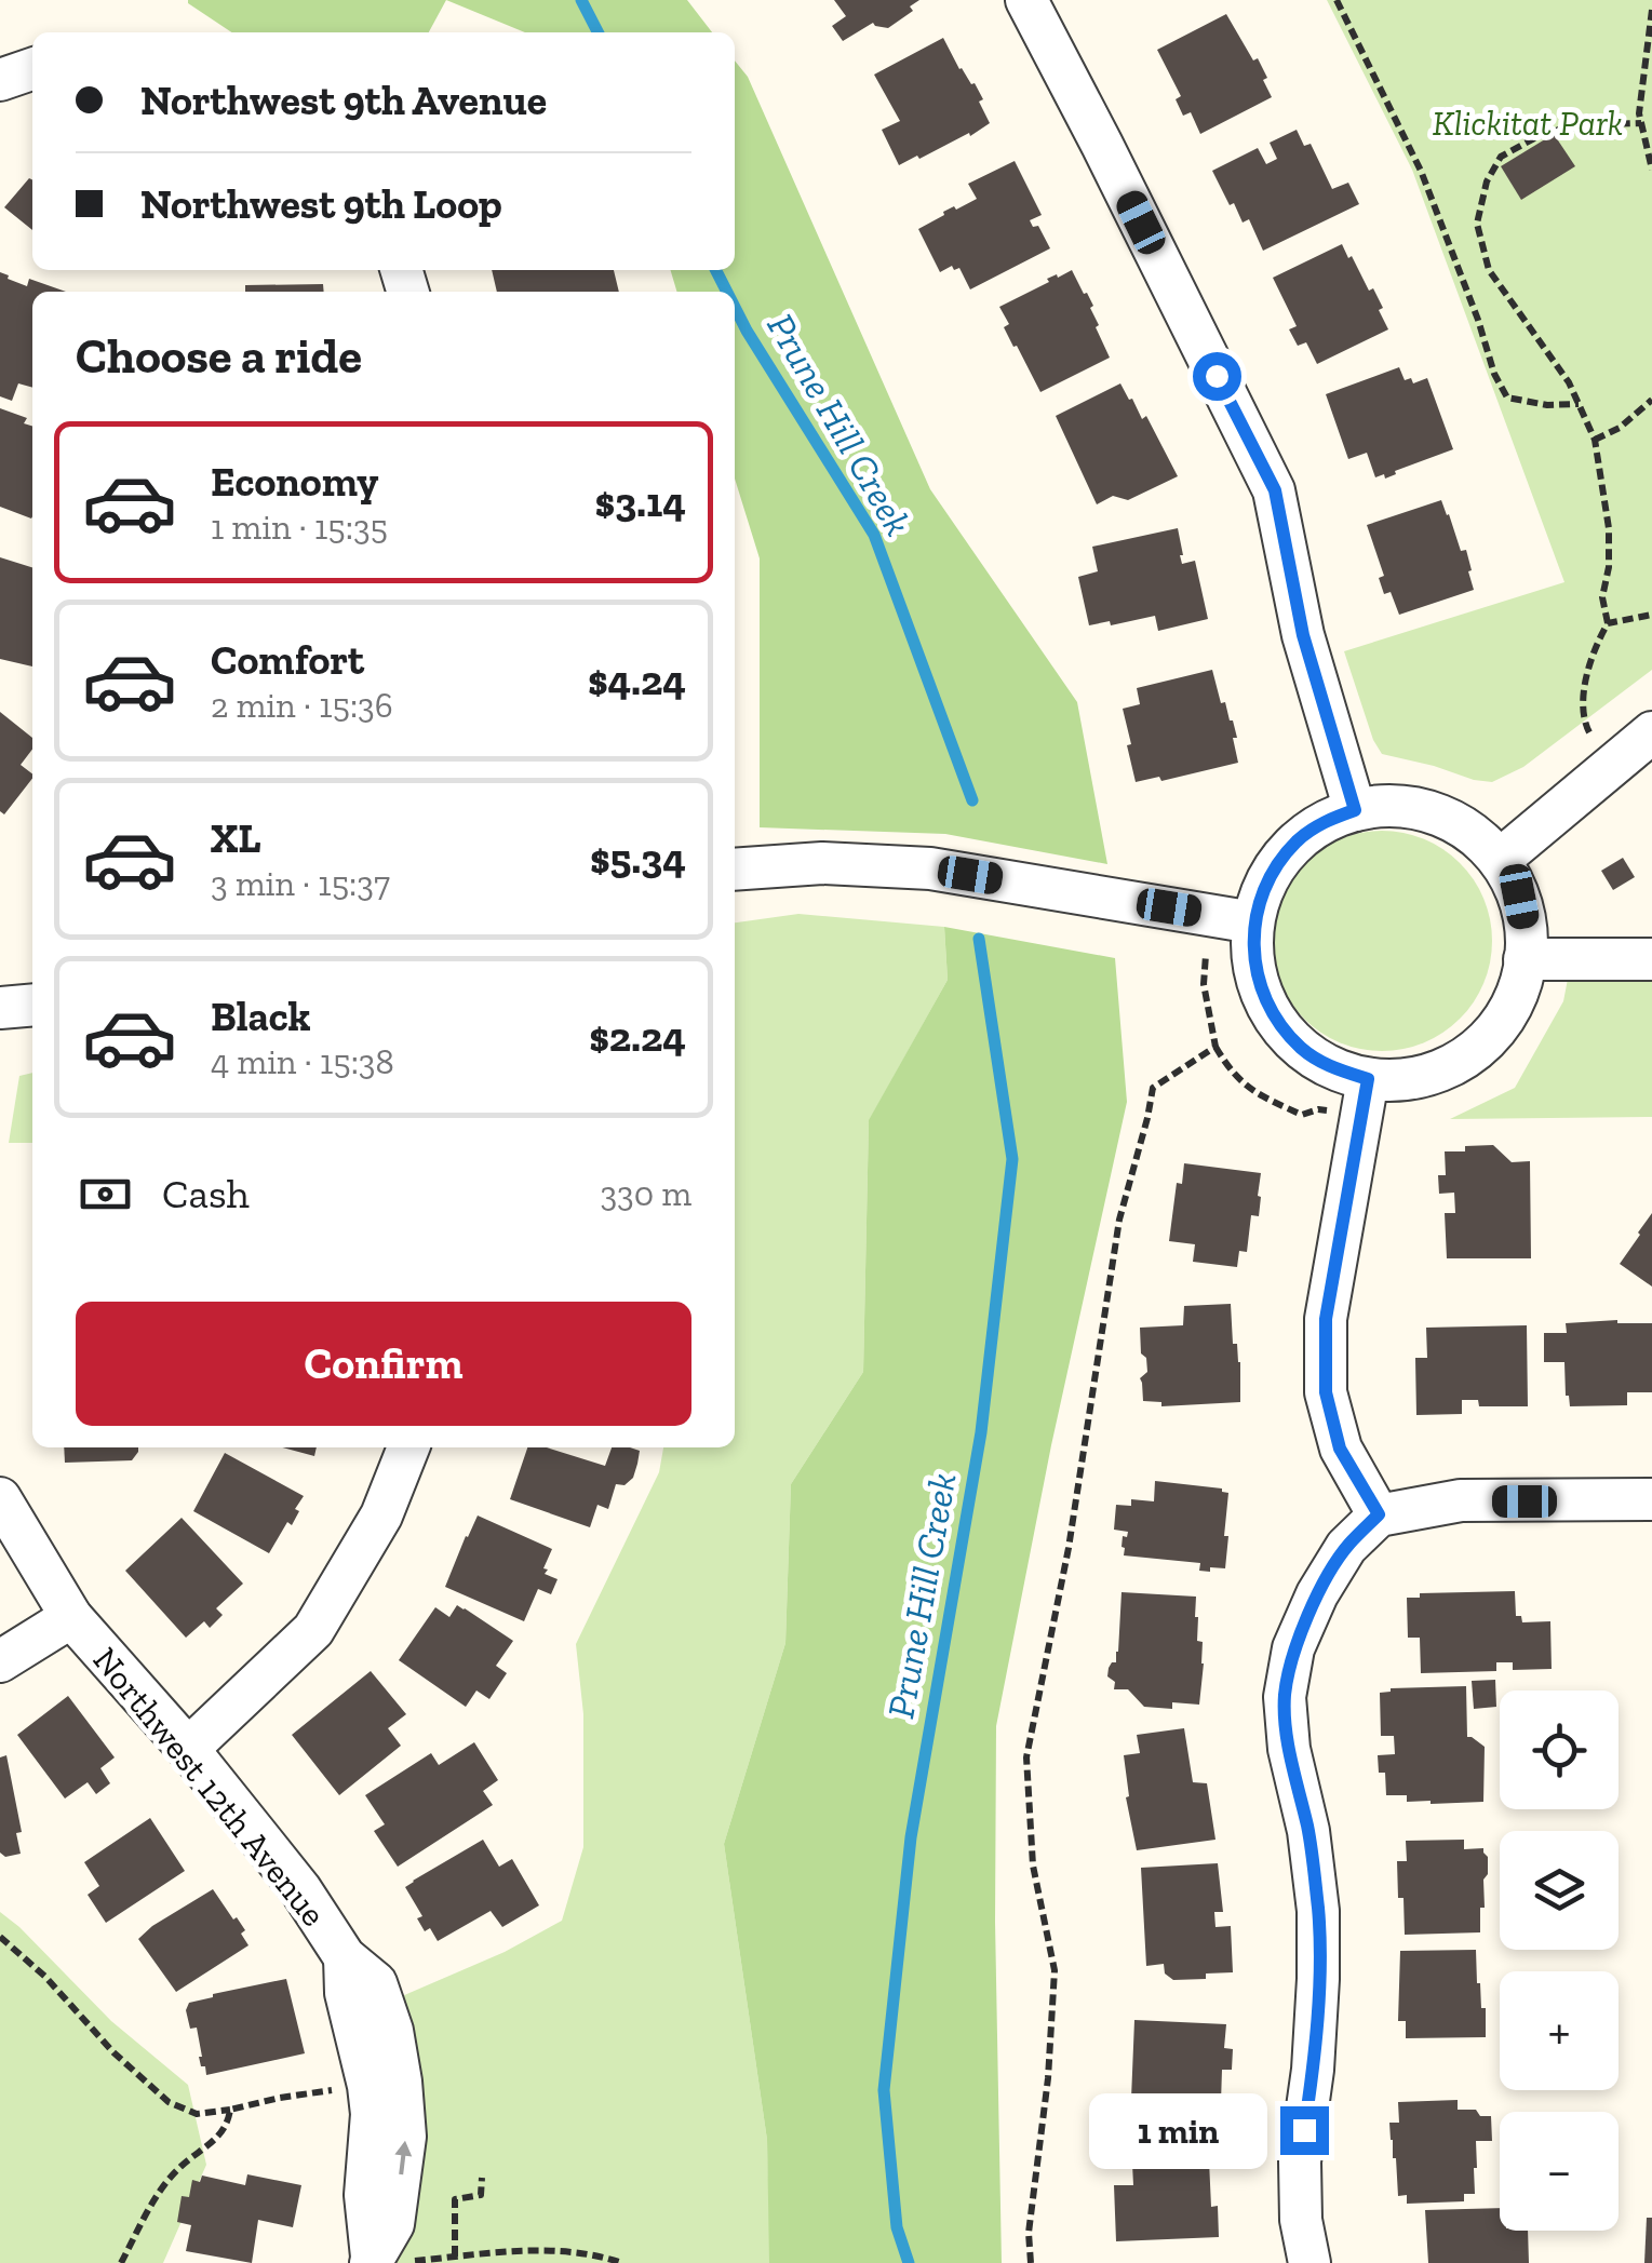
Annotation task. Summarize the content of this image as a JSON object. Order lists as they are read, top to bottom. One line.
{"streets":{"street":["Northwest 12th Avenue"]},"water":["Prune Hill Creek"],"parks":["Klickitat Park"],"page":{"banner":["Northwest 9th Avenue","Northwest 9th Loop"],"heading":"Choose a ride","list":[{"name":"Economy","note":"1 min · 15:35","value":"$3.14"},{"name":"Comfort","note":"2 min · 15:36","value":"$4.24"},{"name":"XL","note":"3 min · 15:37","value":"$5.34"},{"name":"Black","note":"4 min · 15:38","value":"$2.24"}],"pay":["Cash","330 m"],"buttons":"Confirm","map_buttons":["+","−"],"bubble":"1 min"}}
